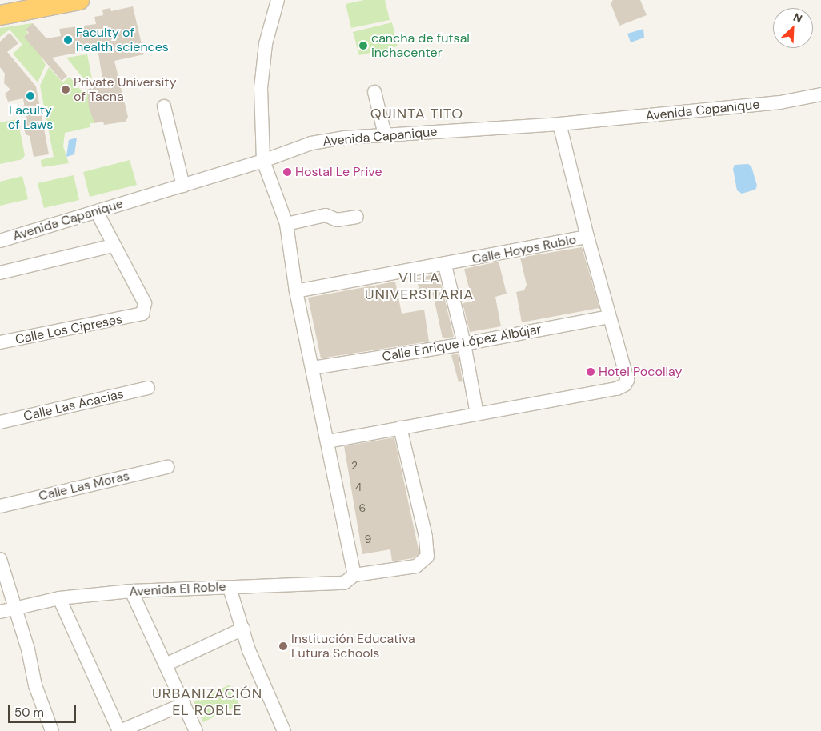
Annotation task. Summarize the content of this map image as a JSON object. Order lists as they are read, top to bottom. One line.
{"streets":{"street":["Avenida Capanique","Calle Hoyos Rubio","Calle Los Cipreses","Calle Enrique López Albújar","Calle Las Acacias","Calle Las Moras","Avenida El Roble"]},"districts":["QUINTA TITO","VILLA UNIVERSITARIA","URBANIZACIÓN EL ROBLE"],"places":["Faculty of health sciences","cancha de futsal inchacenter","Private University of Tacna","Faculty of Laws","Hostal Le Prive","Hotel Pocollay","Institución Educativa Futura Schools"],"house_numbers":["2","4","6","9"],"scale_bar":"50 m","north":"top right"}
